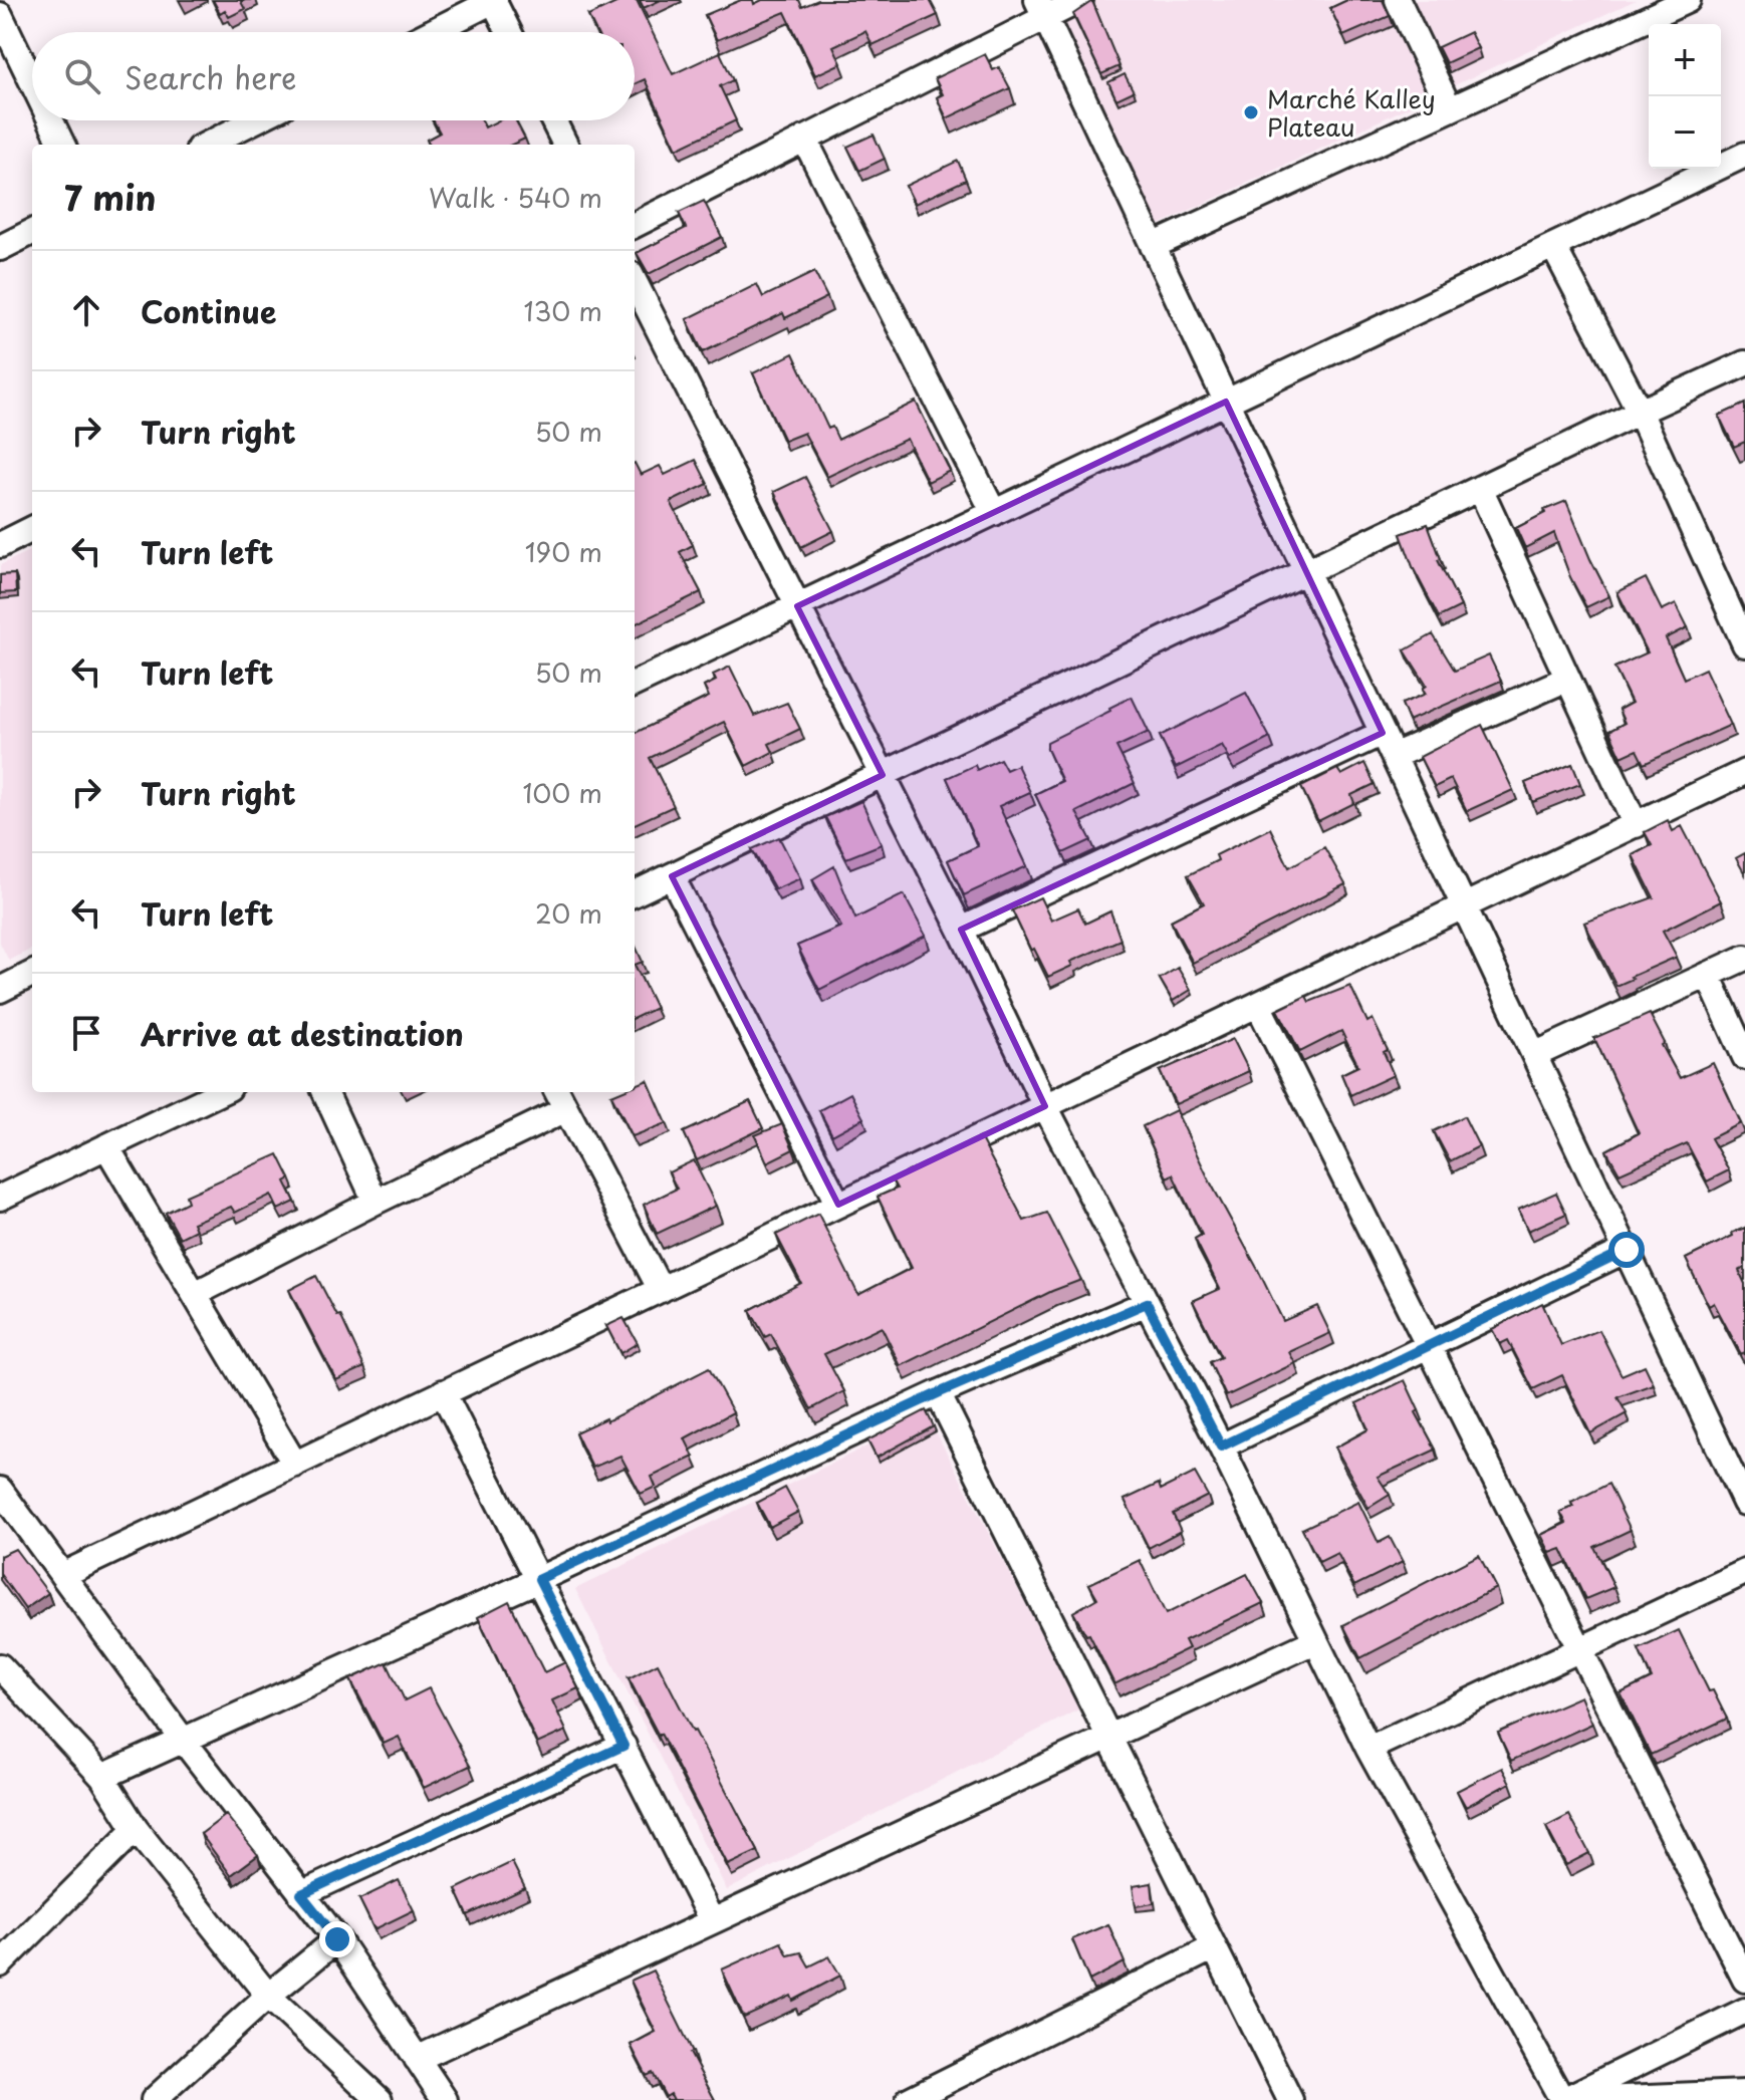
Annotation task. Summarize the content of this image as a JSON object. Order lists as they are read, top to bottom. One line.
{"places":["Marché Kalley Plateau"],"page":{"map_buttons":["+","−"],"search":"Search here","heading":["7 min","Walk · 540 m"],"list":[["Continue","130 m"],["Turn right","50 m"],["Turn left","190 m"],["Turn left","50 m"],["Turn right","100 m"],["Turn left","20 m"],"Arrive at destination"]}}
